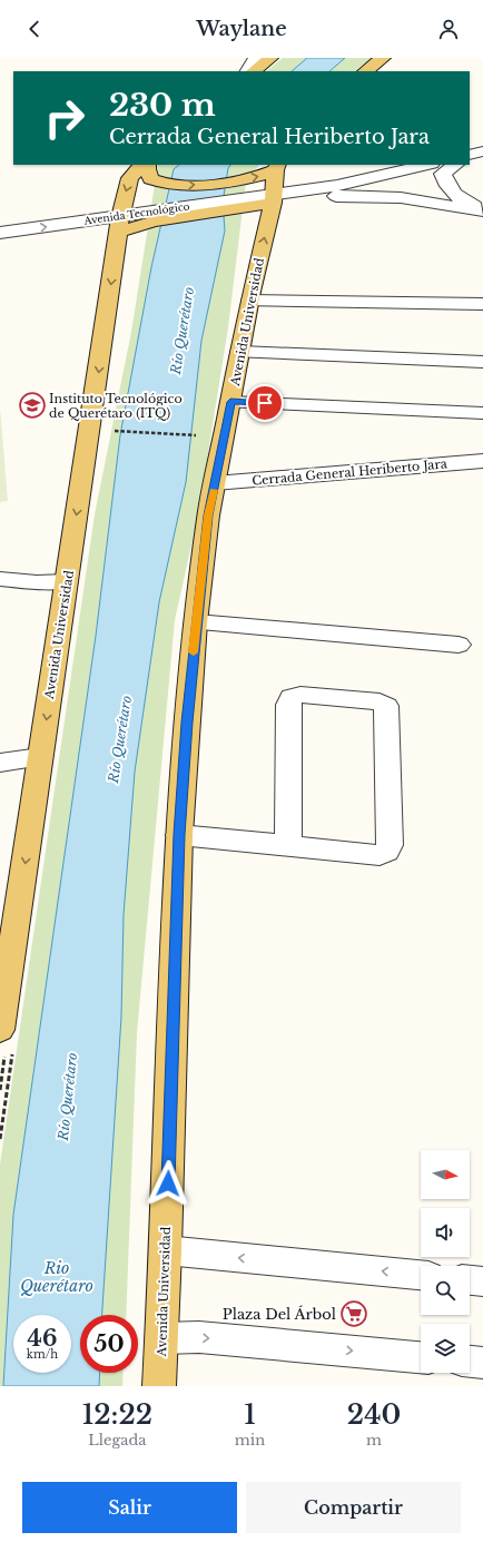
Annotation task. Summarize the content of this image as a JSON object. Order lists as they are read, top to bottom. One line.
{"streets":{"main road":["Avenida Universidad"],"street":["Avenida Tecnológico","Cerrada General Heriberto Jara"]},"crossings":[["Avenida Tecnológico","Avenida Universidad"],["Avenida Universidad","Cerrada General Heriberto Jara"]],"one_way":["Avenida Tecnológico"],"water":["Río Querétaro","Rio Querétaro"],"places":{"school or university":["Instituto Tecnológico de Querétaro (ITQ)"],"supermarket":["Plaza Del Árbol"]},"north":"right","page":{"header":"Waylane","turn":["230 m","Cerrada General Heriberto Jara"],"speed":"46 km/h","limit":"50","eta":["12:22","Llegada","1","min","240","m"],"buttons":["Salir","Compartir"]}}
